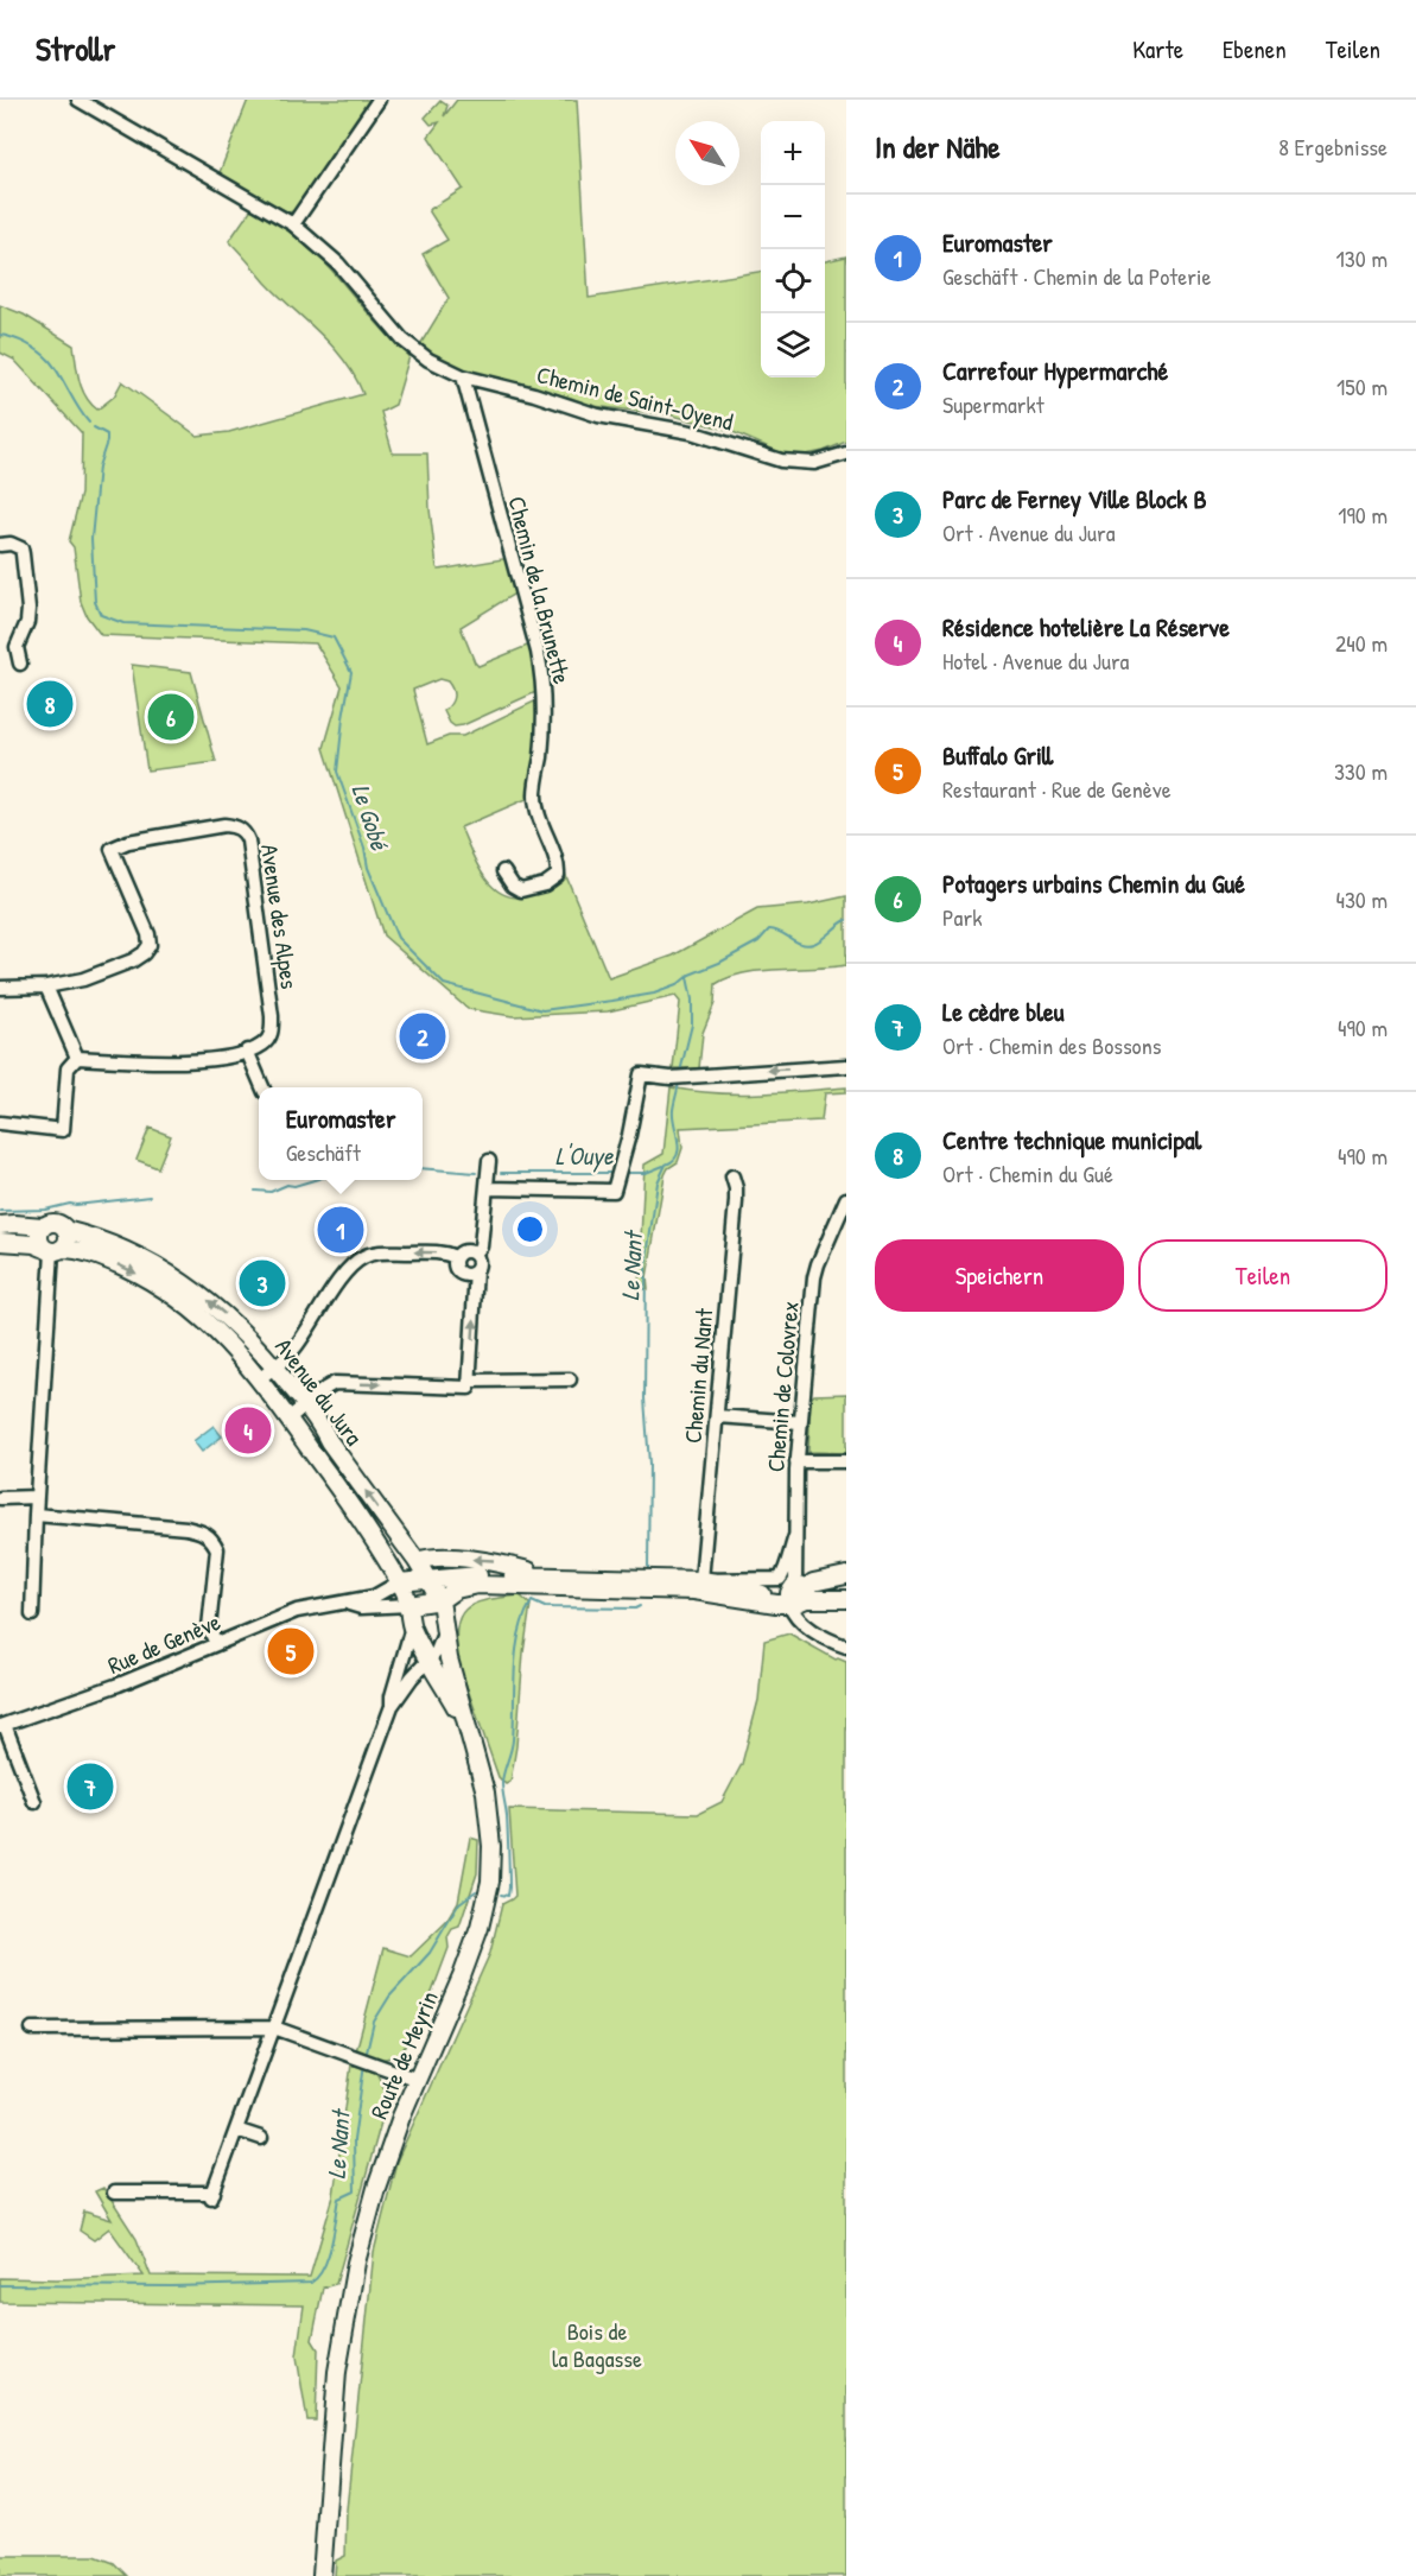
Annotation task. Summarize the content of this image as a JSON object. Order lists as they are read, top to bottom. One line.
{"streets":{"main road":["Avenue du Jura","Route de Meyrin"],"street":["Chemin de Saint-Oyend","Chemin de la Brunette","Avenue des Alpes","Chemin du Nant","Chemin de Colovrex","Rue de Genève"]},"crossings":[["Chemin de Saint-Oyend","Chemin de la Brunette"],["Avenue du Jura","Rue de Genève"],["Avenue du Jura","Route de Meyrin"],["Rue de Genève","Route de Meyrin"]],"water":["Le Gobé","L'Ouye","Le Nant"],"parks":["Bois de la Bagasse"],"north":"top left","page":{"header":"Strollr","nav":["Karte","Ebenen","Teilen"],"heading":["In der Nähe","8 Ergebnisse"],"map_buttons":["+","−"],"list":[{"mark":"1","name":"Euromaster","note":"Geschäft · Chemin de la Poterie","value":"130 m"},{"mark":"2","name":"Carrefour Hypermarché","note":"Supermarkt","value":"150 m"},{"mark":"3","name":"Parc de Ferney Ville Block B","note":"Ort · Avenue du Jura","value":"190 m"},{"mark":"4","name":"Résidence hotelière La Réserve","note":"Hotel · Avenue du Jura","value":"240 m"},{"mark":"5","name":"Buffalo Grill","note":"Restaurant · Rue de Genève","value":"330 m"},{"mark":"6","name":"Potagers urbains Chemin du Gué","note":"Park","value":"430 m"},{"mark":"7","name":"Le cèdre bleu","note":"Ort · Chemin des Bossons","value":"490 m"},{"mark":"8","name":"Centre technique municipal","note":"Ort · Chemin du Gué","value":"490 m"}],"pins":["8","6","2","1","3","4","5","7"],"popup":["Euromaster","Geschäft"],"buttons":["Speichern","Teilen"]}}
